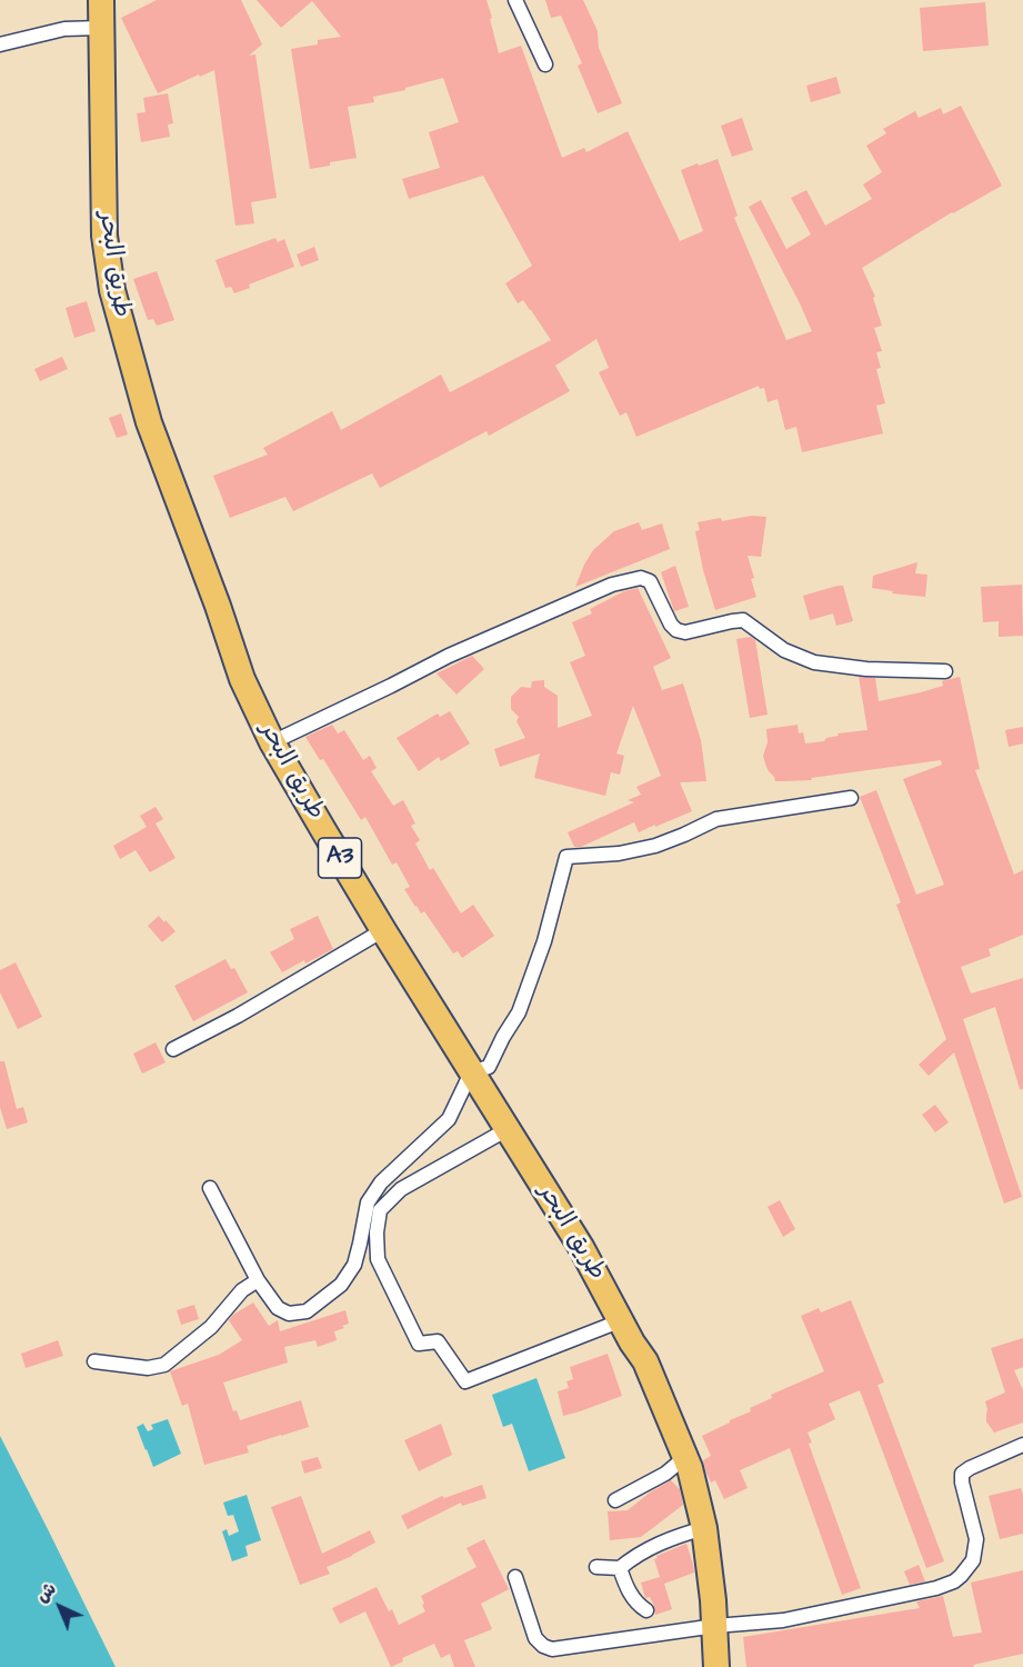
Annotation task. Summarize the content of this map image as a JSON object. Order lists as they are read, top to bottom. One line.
{"streets":{"highway":["طريق البحر","A3"]},"north":"top left"}
